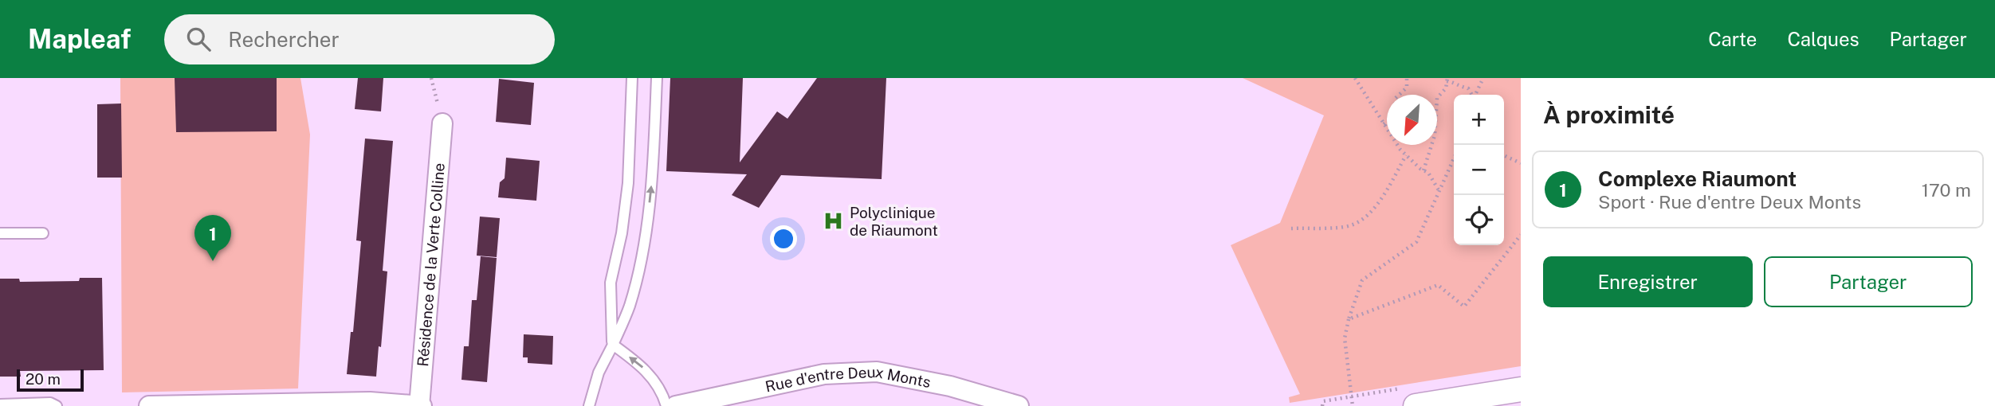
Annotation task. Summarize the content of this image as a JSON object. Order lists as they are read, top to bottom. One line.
{"streets":{"street":["Résidence de la Verte Colline","Rue d'entre Deux Monts"]},"places":{"hospital":["Polyclinique de Riaumont"]},"scale_bar":"20 m","north":"bottom left","page":{"header":"Mapleaf","search":"Rechercher","nav":["Carte","Calques","Partager"],"heading":"À proximité","map_buttons":["+","−"],"list":[{"mark":"1","name":"Complexe Riaumont","note":"Sport · Rue d'entre Deux Monts","value":"170 m"}],"pins":"1","buttons":["Enregistrer","Partager"],"scale":"20 m"}}
